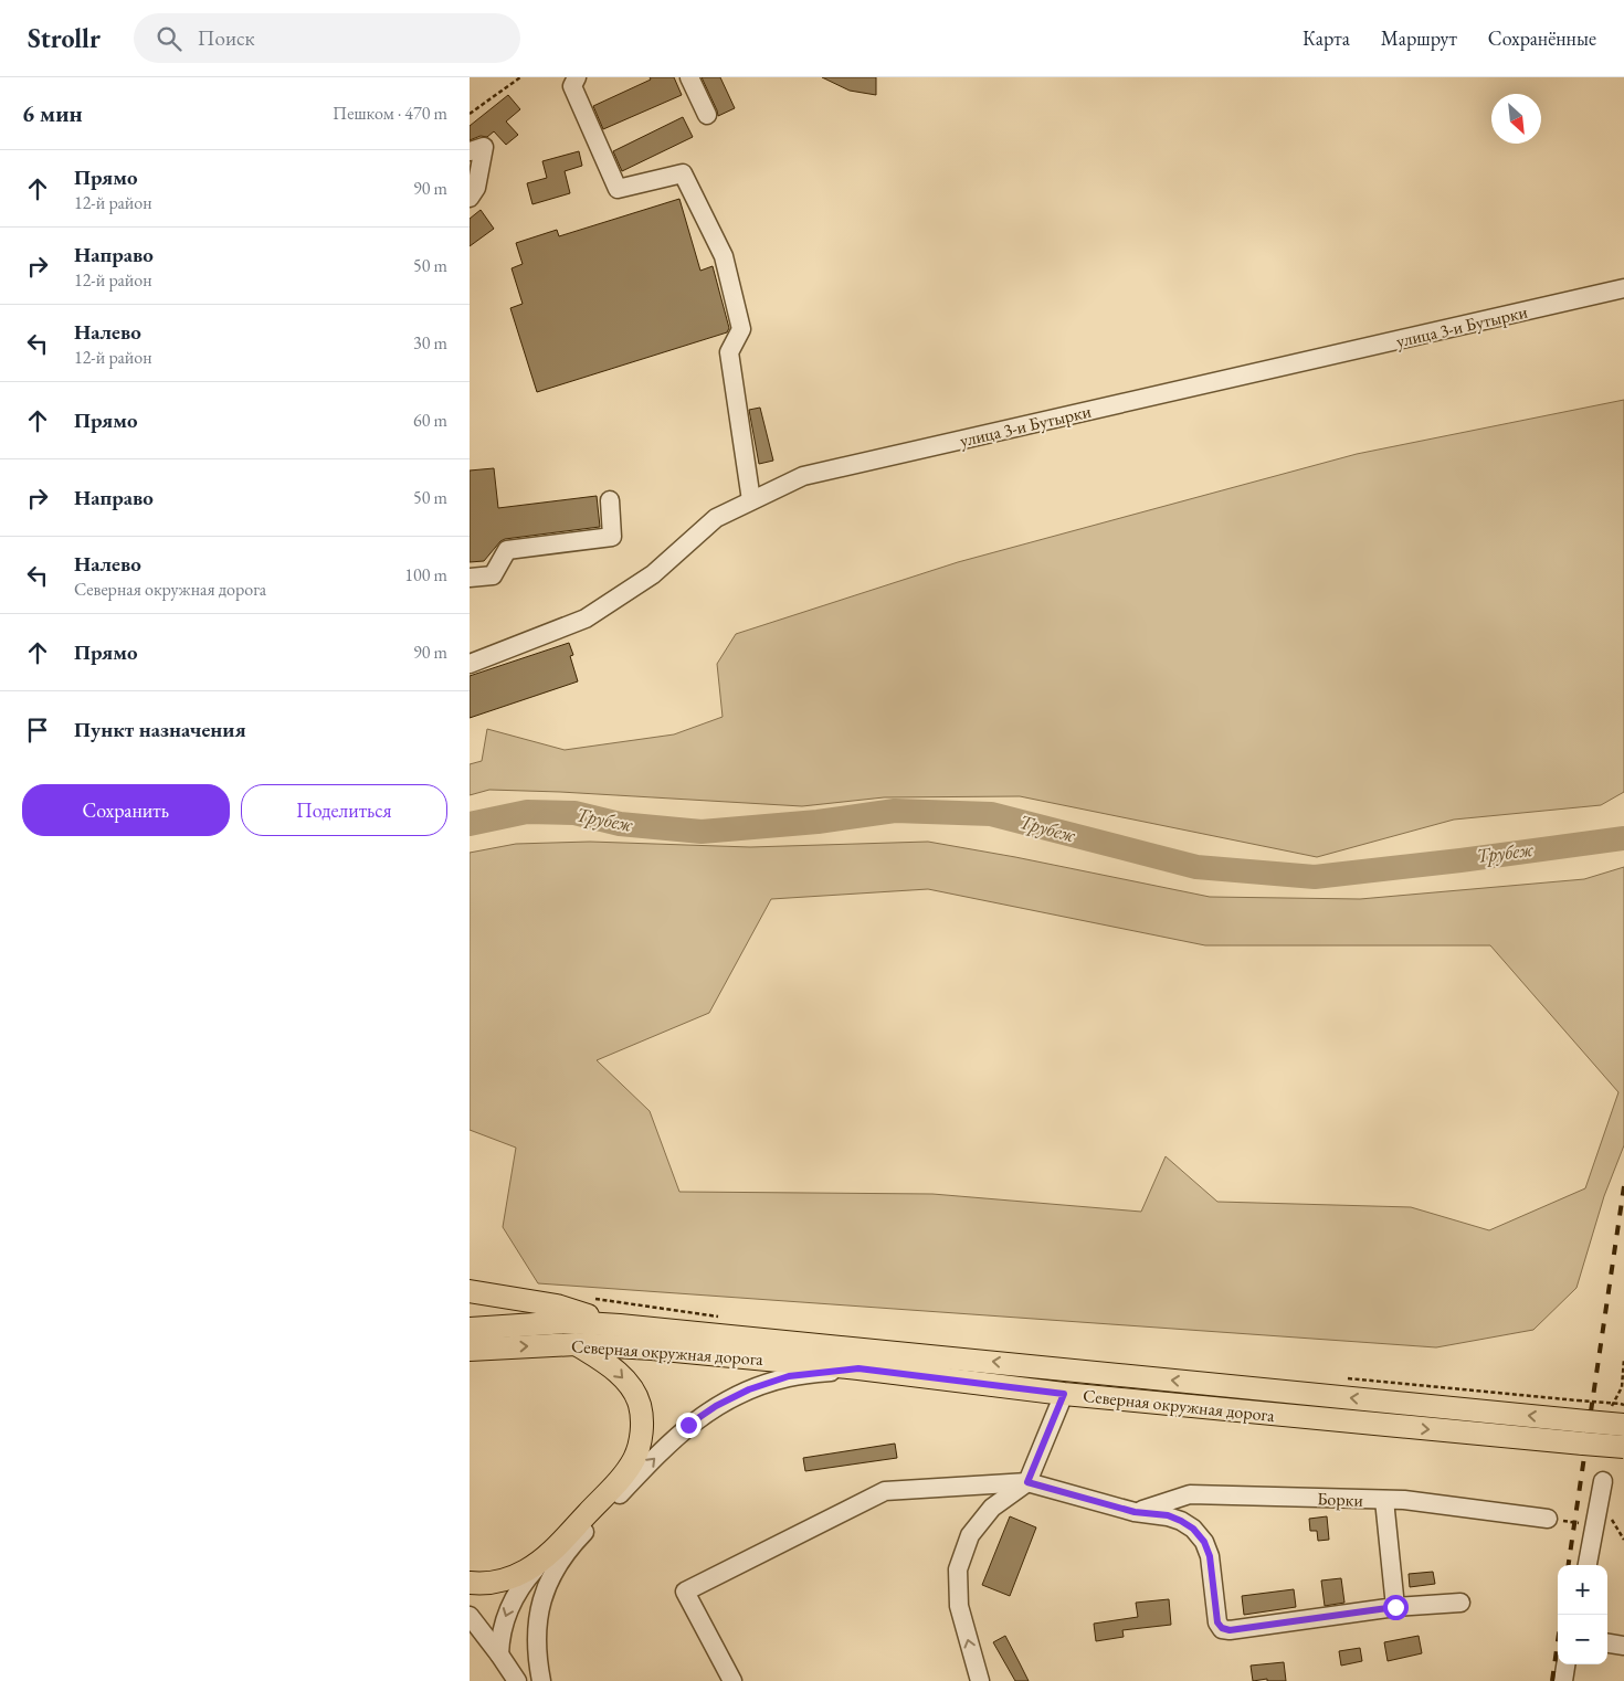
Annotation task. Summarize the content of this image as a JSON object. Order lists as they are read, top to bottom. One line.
{"streets":{"main road":["Северная окружная дорога"],"street":["улица 3-и Бутырки","Борки"]},"water":["Трубеж"],"north":"bottom right","page":{"header":"Strollr","search":"Поиск","nav":["Карта","Маршрут","Сохранённые"],"heading":["6 мин","Пешком · 470 m"],"list":[["Прямо","12-й район","90 m"],["Направо","12-й район","50 m"],["Налево","12-й район","30 m"],["Прямо","60 m"],["Направо","50 m"],["Налево","Северная окружная дорога","100 m"],["Прямо","90 m"],"Пункт назначения"],"buttons":["Сохранить","Поделиться"],"map_buttons":["+","−"]}}
